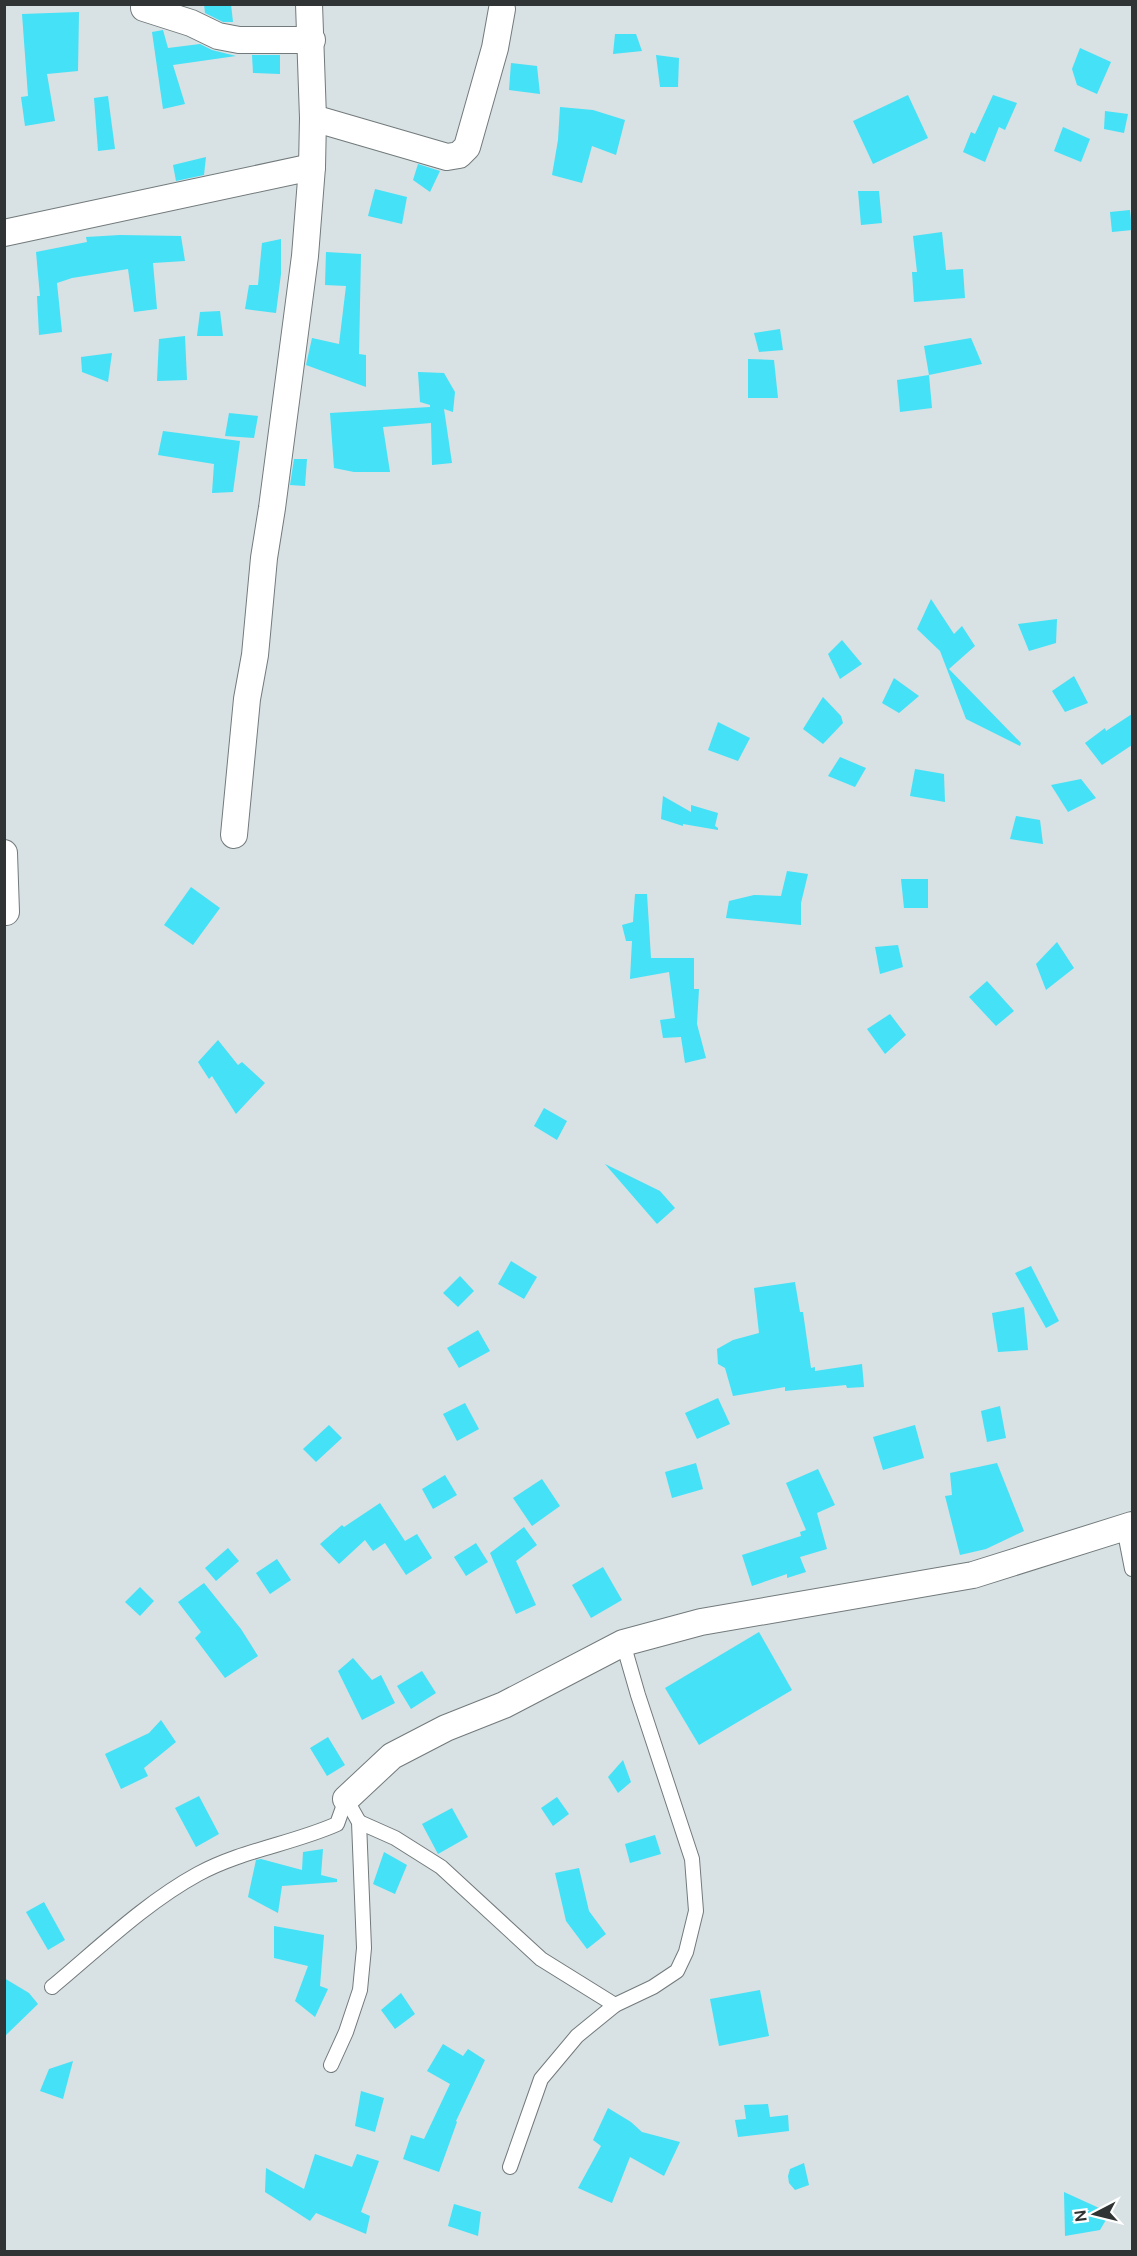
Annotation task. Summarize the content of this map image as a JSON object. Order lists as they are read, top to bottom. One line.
{"north":"left"}
